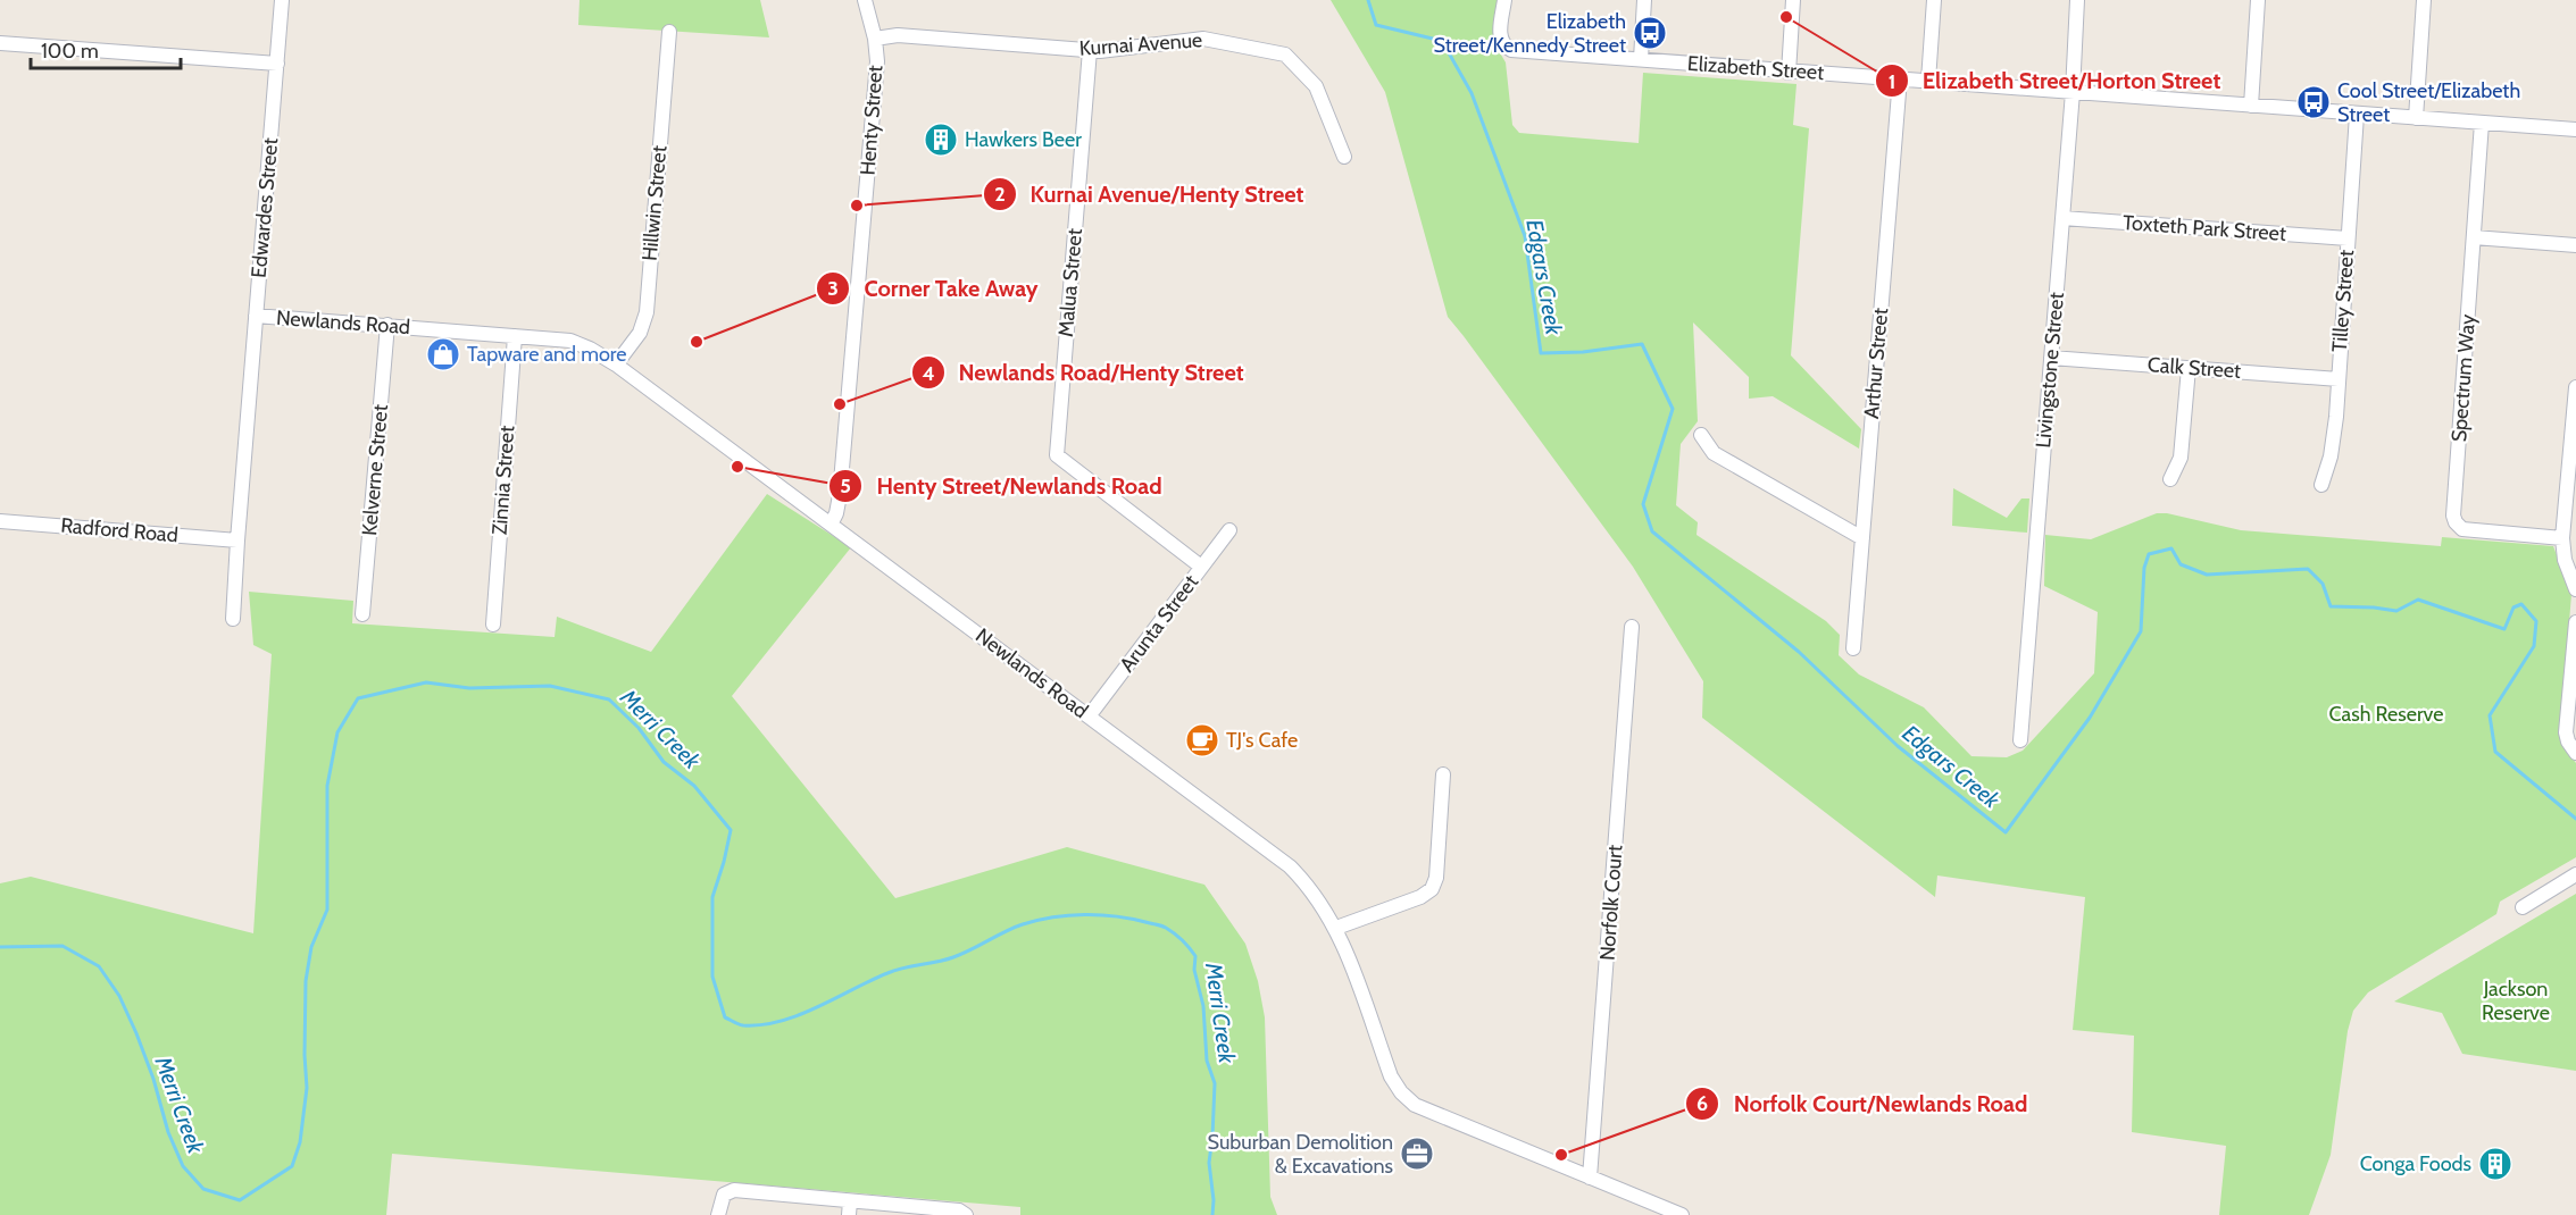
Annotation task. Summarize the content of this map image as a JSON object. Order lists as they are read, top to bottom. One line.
{"streets":{"street":["Kurnai Avenue","Elizabeth Street","Henty Street","Hillwin Street","Edwardes Street","Toxteth Park Street","Malua Street","Tilley Street","Newlands Road","Arthur Street","Calk Street","Livingstone Street","Spectrum Way","Kelverne Street","Zinnia Street","Radford Road","Arunta Street","Norfolk Court"]},"crossings":[["Kurnai Avenue","Henty Street"],["Kurnai Avenue","Malua Street"],["Elizabeth Street","Tilley Street"],["Elizabeth Street","Arthur Street"],["Elizabeth Street","Livingstone Street"],["Elizabeth Street","Spectrum Way"],["Henty Street","Newlands Road"],["Hillwin Street","Newlands Road"],["Edwardes Street","Newlands Road"],["Edwardes Street","Radford Road"],["Toxteth Park Street","Tilley Street"],["Toxteth Park Street","Livingstone Street"],["Malua Street","Arunta Street"],["Tilley Street","Calk Street"],["Newlands Road","Kelverne Street"],["Newlands Road","Zinnia Street"],["Newlands Road","Arunta Street"],["Newlands Road","Norfolk Court"],["Calk Street","Livingstone Street"]],"water":["Edgars Creek","Merri Creek"],"parks":["Cash Reserve","Jackson Reserve"],"places":{"other":["Elizabeth Street/Horton Street","Kurnai Avenue/Henty Street","Corner Take Away","Newlands Road/Henty Street","Henty Street/Newlands Road","Norfolk Court/Newlands Road"],"bus stop":["Elizabeth Street/Kennedy Street","Cool Street/Elizabeth Street"],"building":["Hawkers Beer","Conga Foods"],"shop":["Tapware and more"],"cafe":["TJ's Cafe"],"office":["Suburban Demolition & Excavations"]},"scale_bar":"100 m"}
